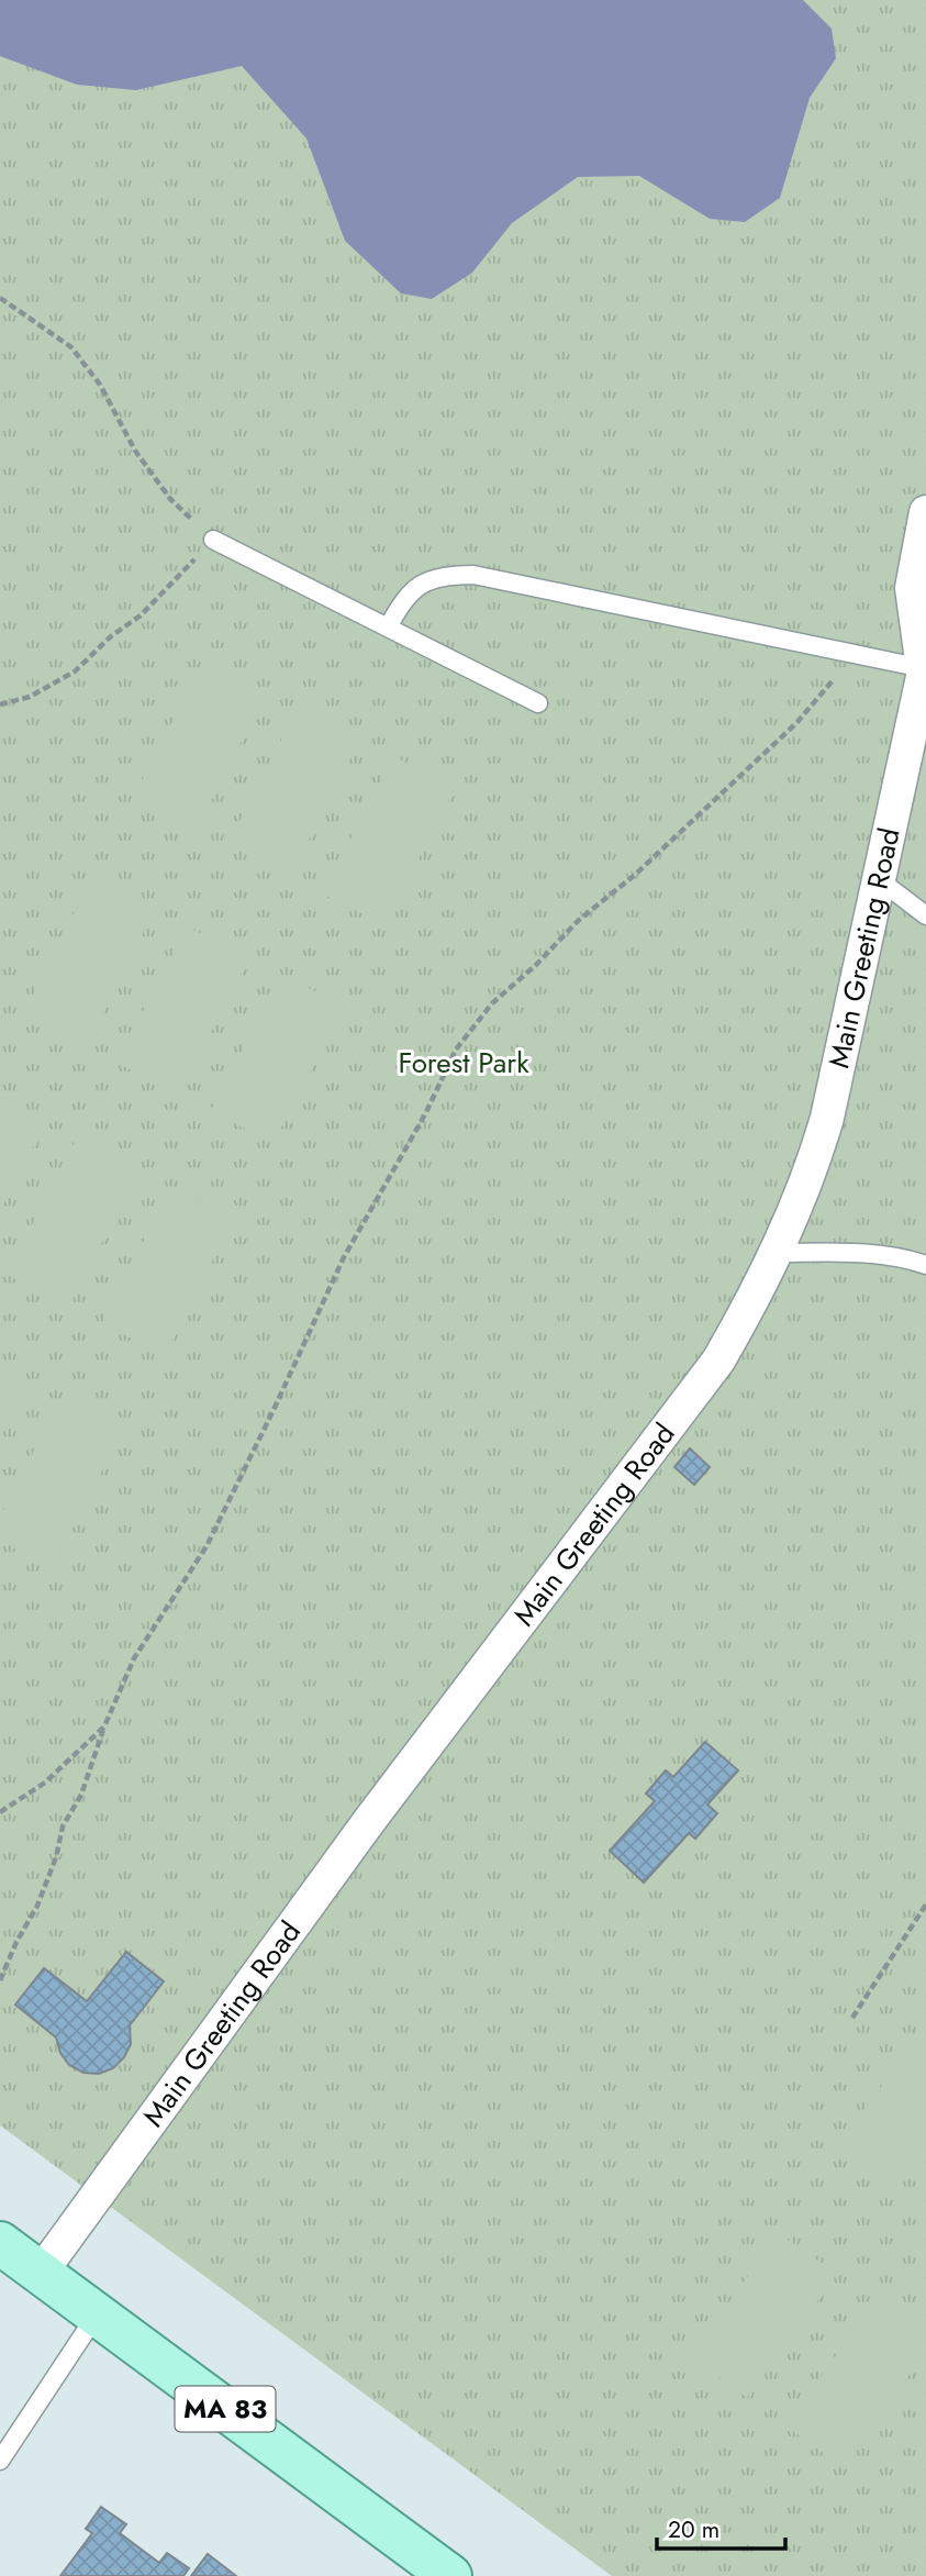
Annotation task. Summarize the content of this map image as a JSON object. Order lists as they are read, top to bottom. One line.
{"streets":{"main road":["MA 83"],"street":["Main Greeting Road"]},"crossings":[["Main Greeting Road","MA 83"]],"parks":["Forest Park"],"scale_bar":"20 m"}
